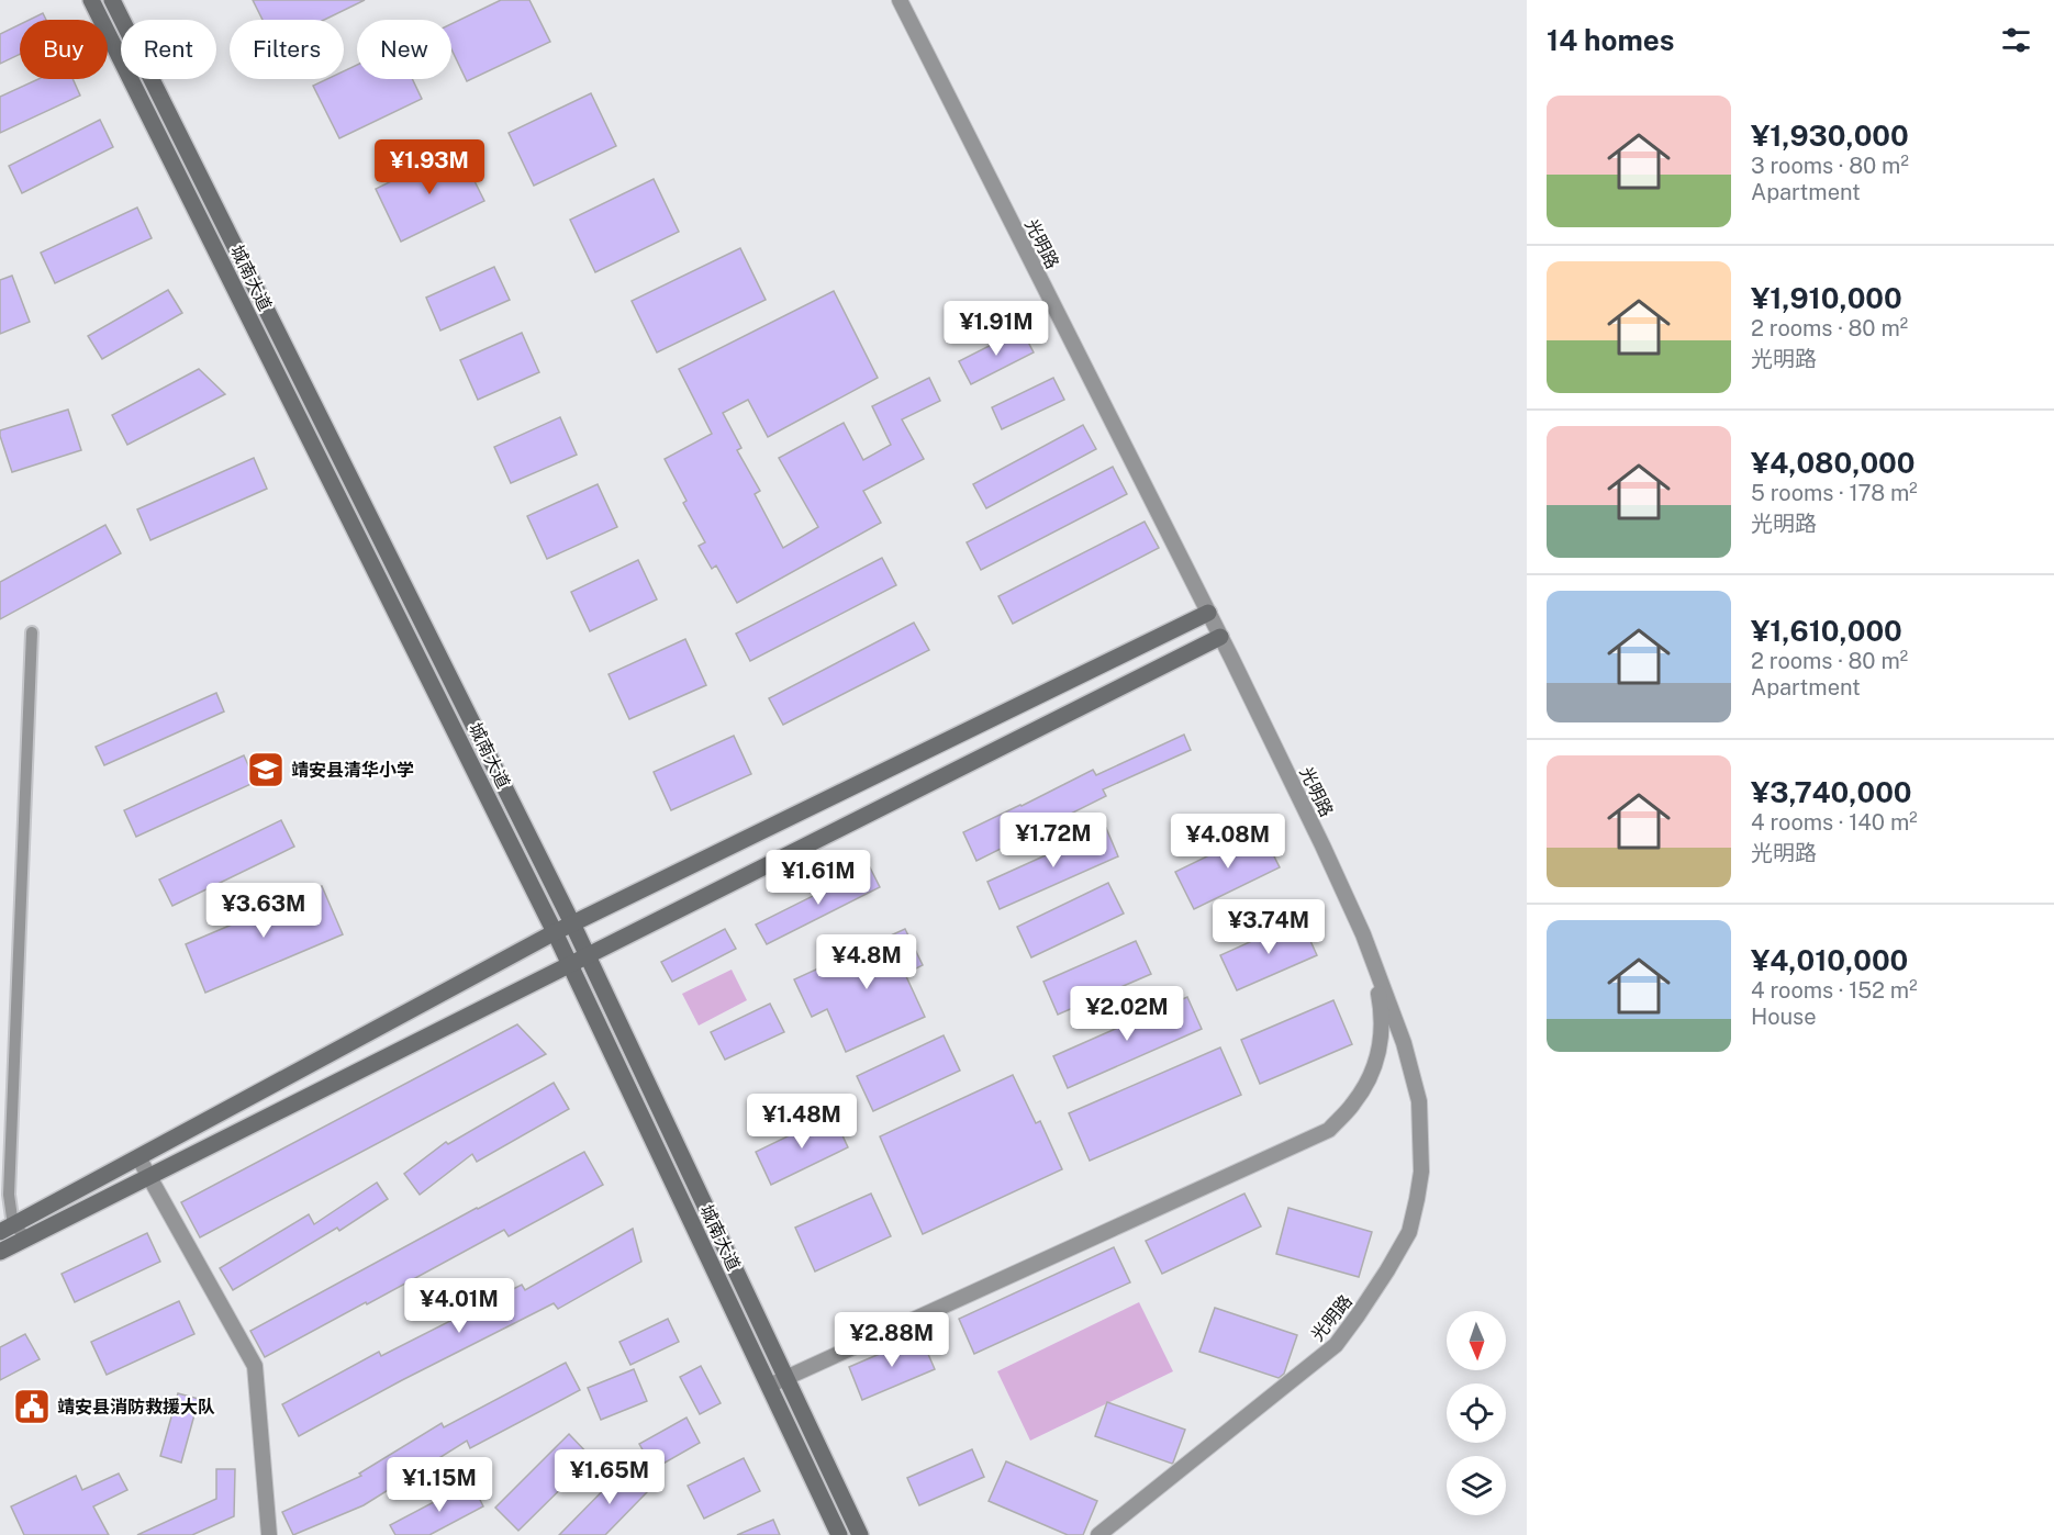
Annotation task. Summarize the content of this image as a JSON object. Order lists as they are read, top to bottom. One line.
{"streets":{"main road":["城南大道"],"street":["光明路"]},"places":{"school or university":["靖安县清华小学"],"public building":["靖安县消防救援大队"]},"north":"bottom","page":{"heading":"14 homes","chip":["Buy","Rent","Filters","New"],"list":[{"name":"¥1,930,000","note":"3 rooms · 80 m² · Apartment"},{"name":"¥1,910,000","note":"2 rooms · 80 m² · 光明路"},{"name":"¥4,080,000","note":"5 rooms · 178 m² · 光明路"},{"name":"¥1,610,000","note":"2 rooms · 80 m² · Apartment"},{"name":"¥3,740,000","note":"4 rooms · 140 m² · 光明路"},{"name":"¥4,010,000","note":"4 rooms · 152 m² · House"}],"price":["¥1.93M","¥1.91M","¥1.72M","¥4.08M","¥1.61M","¥3.63M","¥3.74M","¥4.8M","¥2.02M","¥1.48M","¥4.01M","¥2.88M","¥1.65M","¥1.15M"]}}
